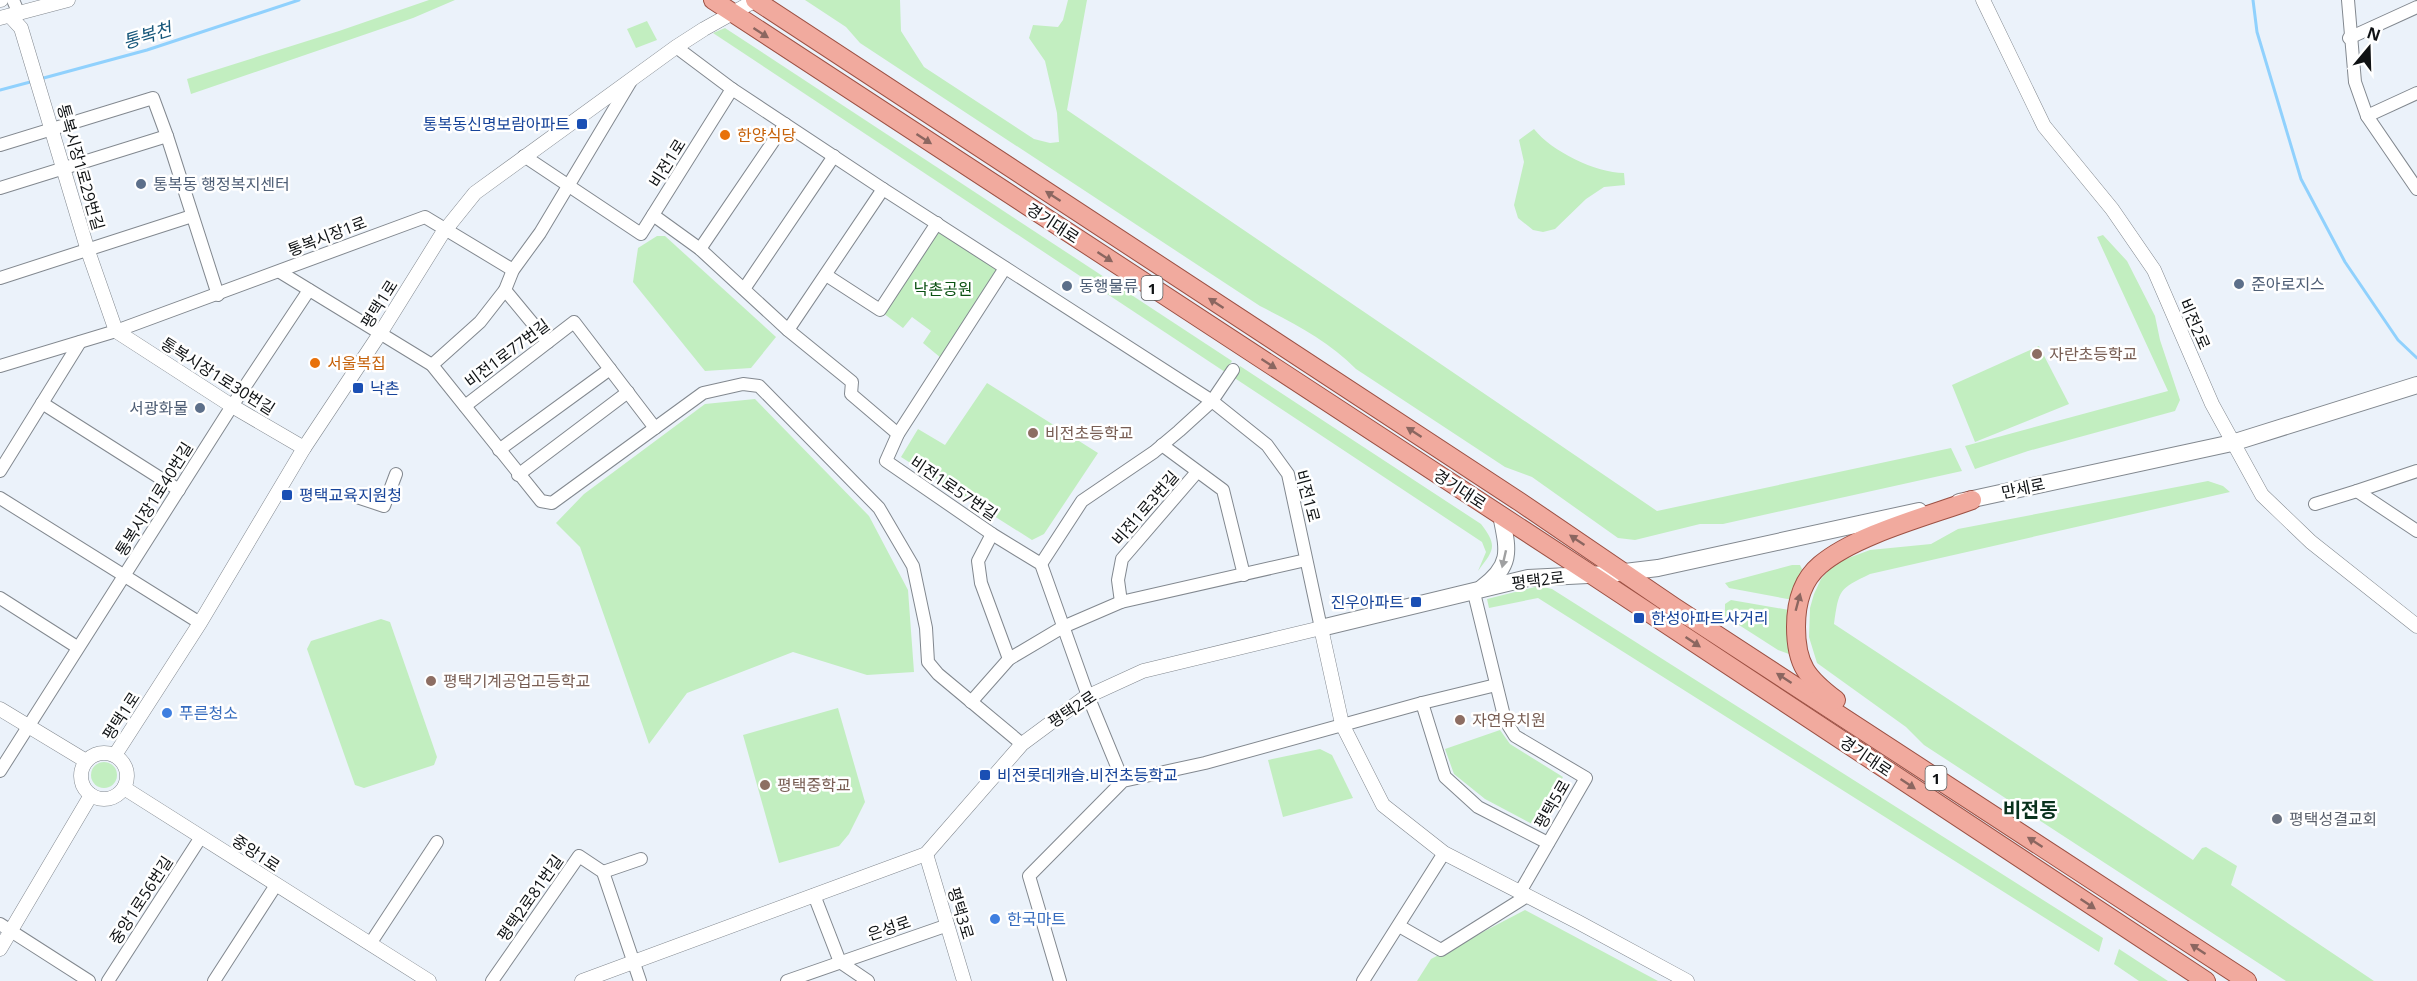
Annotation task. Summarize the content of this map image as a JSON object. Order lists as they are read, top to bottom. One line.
{"streets":{"main road":["경기대로","1","만세로","평택2로"],"street":["비전1로","통복시장1로29번길","통복시장1로","평택1로","비전2로","비전1로77번길","통복시장1로30번길","비전1로57번길","통복시장1로40번길","비전1로3번길","평택5로","중앙1로","평택2로81번길","중앙1로56번길","평택3로","은성로"]},"crossings":[["비전1로","평택2로"],["통복시장1로29번길","통복시장1로"],["통복시장1로29번길","통복시장1로30번길"],["경기대로","평택1로"],["경기대로","만세로"],["경기대로","평택2로"],["통복시장1로","평택1로"],["통복시장1로","통복시장1로30번길"],["평택1로","통복시장1로30번길"],["평택1로","중앙1로"],["비전2로","만세로"],["통복시장1로30번길","통복시장1로40번길"],["만세로","평택2로"],["평택2로","평택3로"],["중앙1로","중앙1로56번길"],["평택3로","은성로"]],"districts":["비전동"],"water":["통복천"],"parks":["낙촌공원"],"places":{"transit":["통복동신명보람아파트","낙촌","평택교육지원청","진우아파트","한성아파트사거리","비전롯데캐슬.비전초등학교"],"other":["한양식당","통복동 행정복지센터","준아로지스","동행물류","자란초등학교","서울복집","서광화물","비전초등학교","평택기계공업고등학교","푸른청소","자연유치원","평택중학교","평택성결교회","한국마트"]},"north":"top"}
